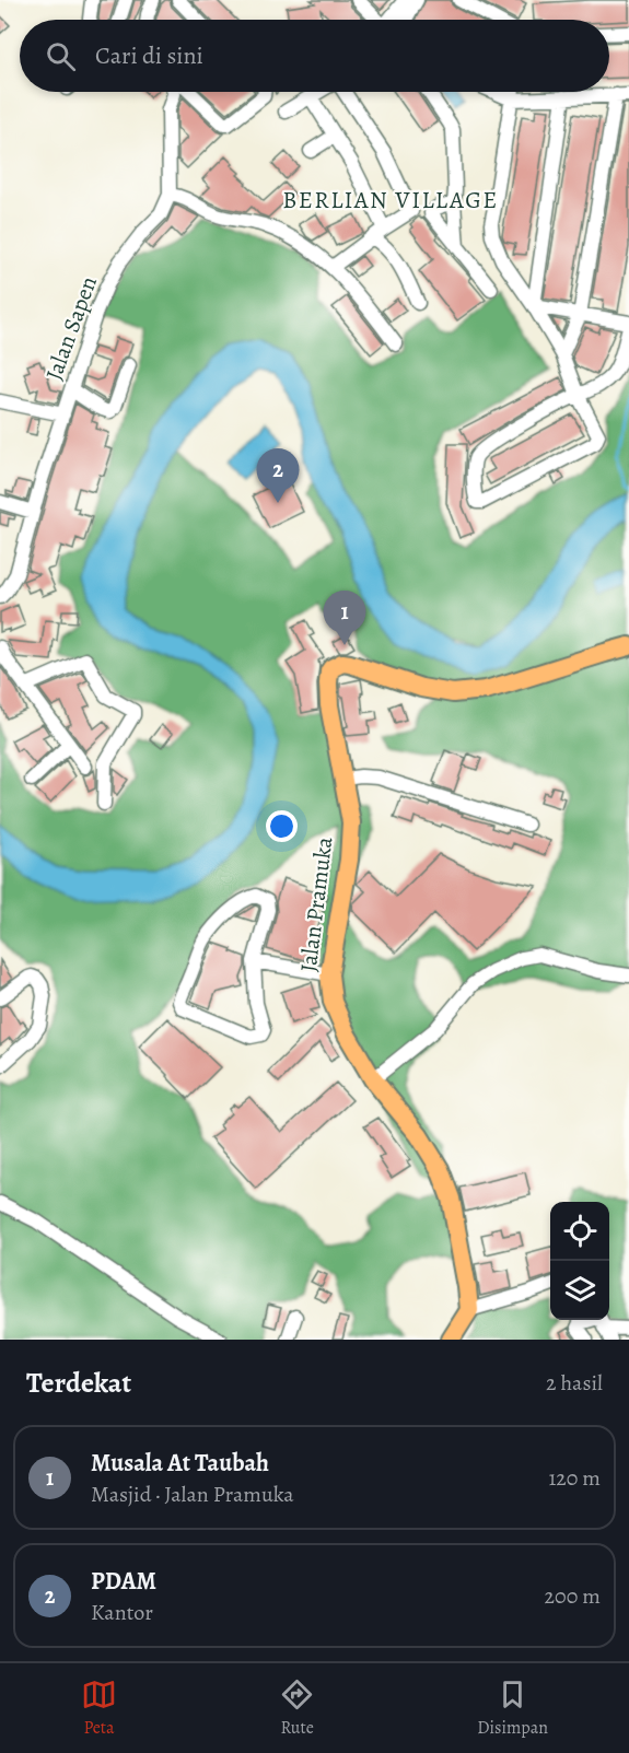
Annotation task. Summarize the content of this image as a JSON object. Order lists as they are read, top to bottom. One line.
{"streets":{"main road":["Jalan Pramuka"],"street":["Jalan Sapen"]},"districts":["BERLIAN VILLAGE"],"page":{"search":"Cari di sini","pins":["2","1"],"heading":["Terdekat","2 hasil"],"list":[{"mark":"1","name":"Musala At Taubah","note":"Masjid · Jalan Pramuka","value":"120 m"},{"mark":"2","name":"PDAM","note":"Kantor","value":"200 m"}],"nav":["Peta","Rute","Disimpan"]}}
